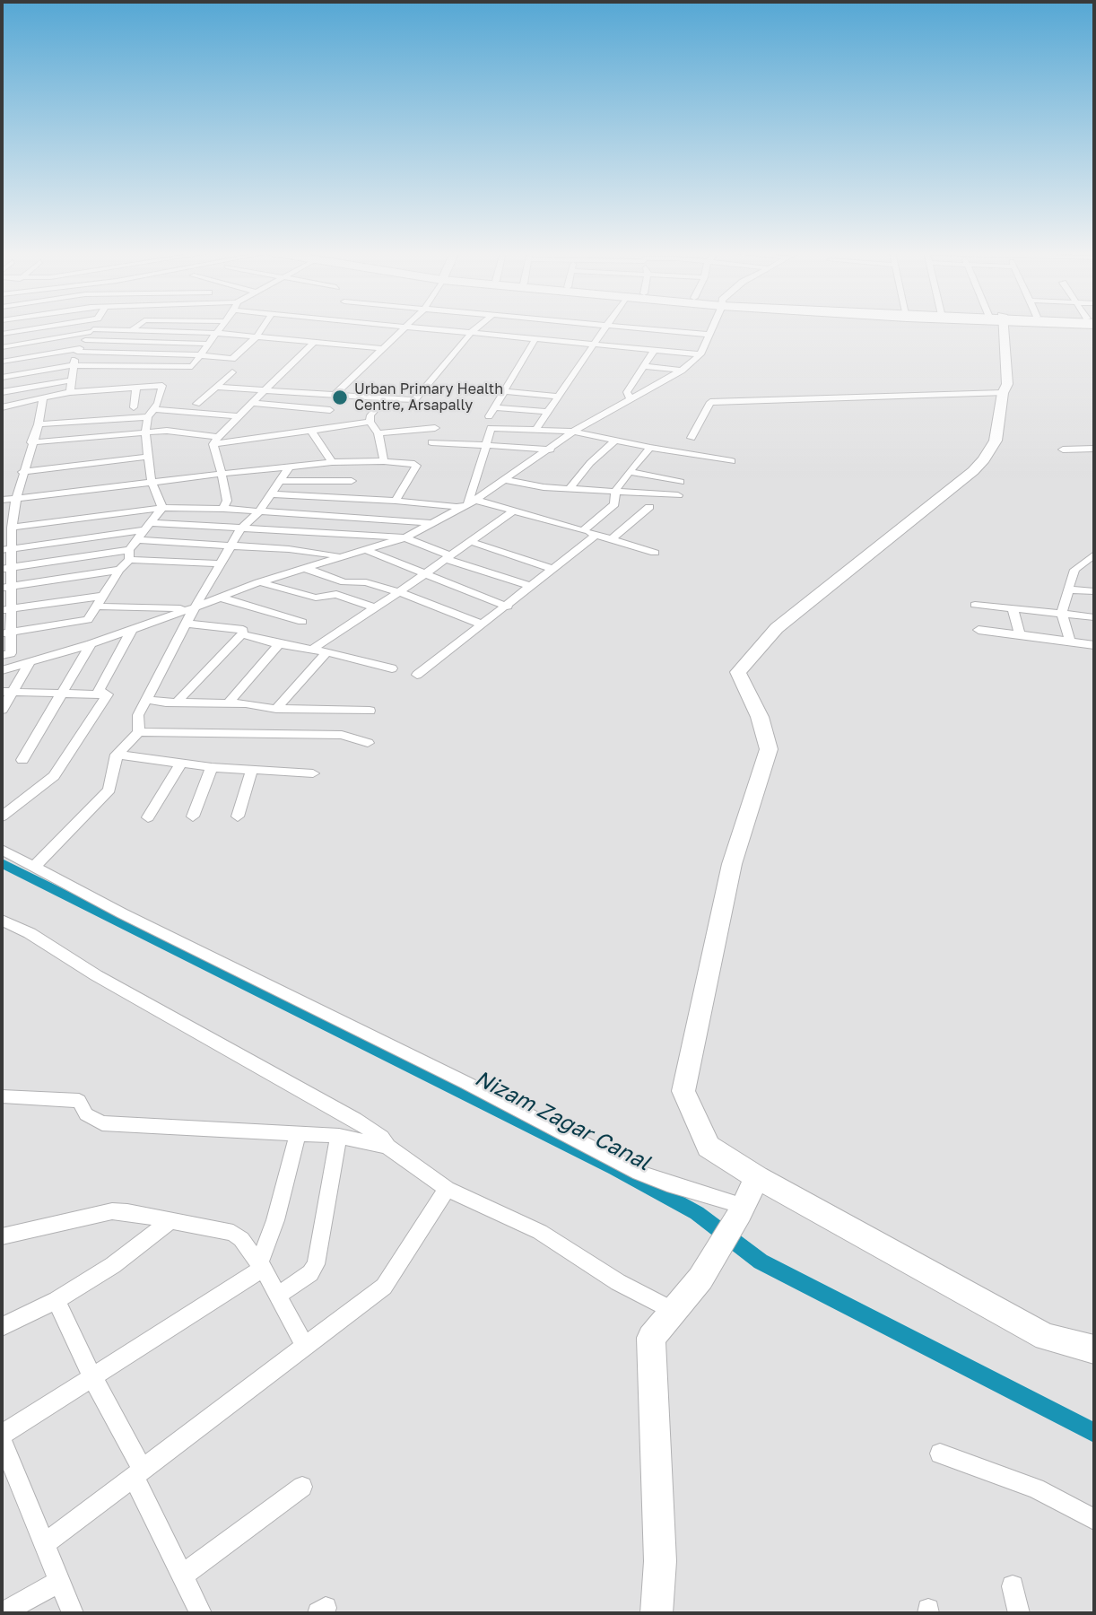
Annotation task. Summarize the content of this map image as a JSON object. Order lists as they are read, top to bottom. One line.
{"water":["Nizam Zagar Canal"],"places":["Urban Primary Health Centre, Arsapally"]}
